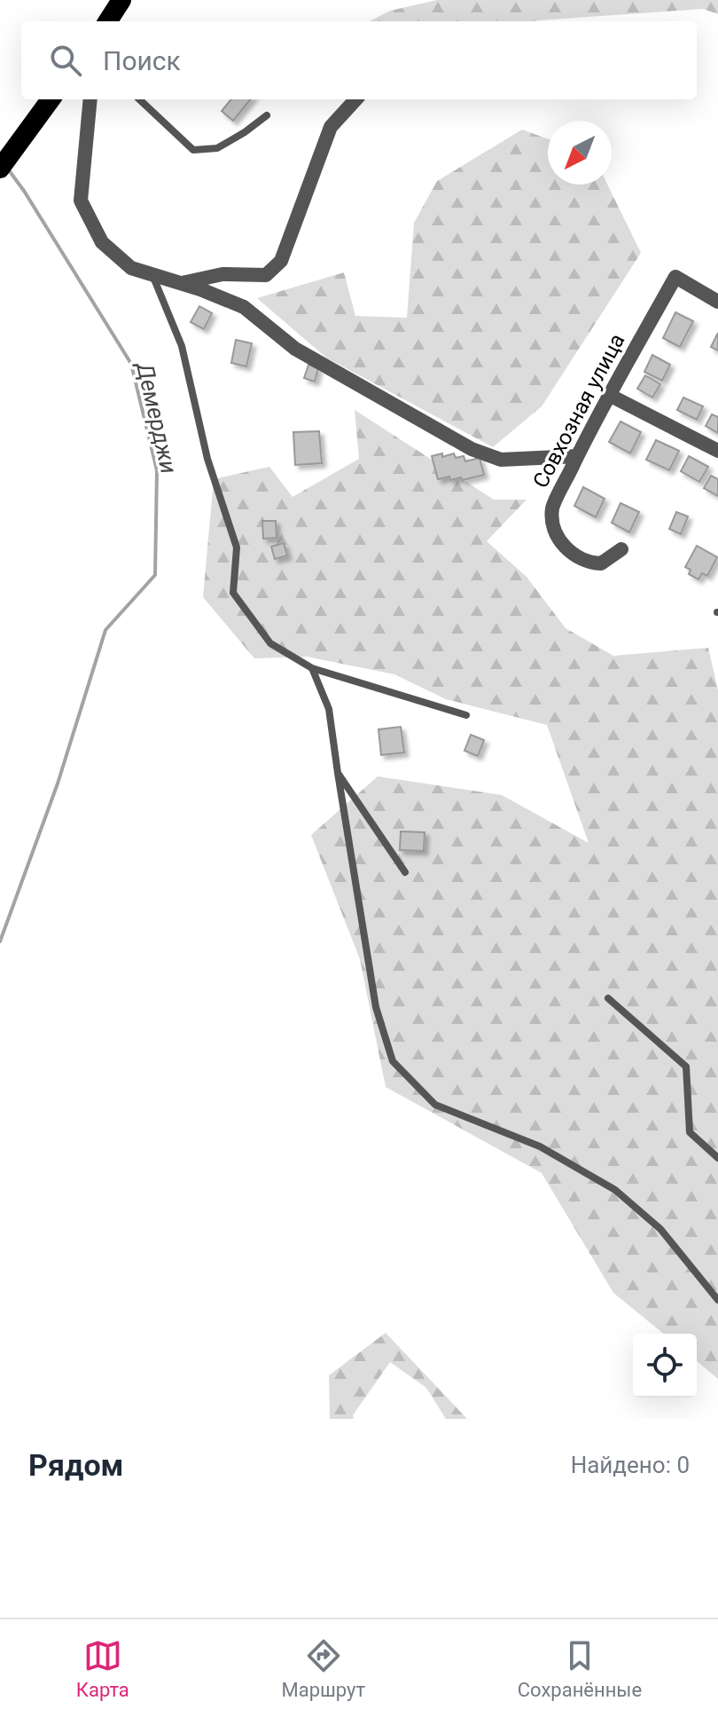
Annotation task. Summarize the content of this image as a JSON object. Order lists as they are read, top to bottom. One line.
{"streets":{"street":["Совхозная улица"]},"water":["Демерджи"],"north":"bottom left","page":{"search":"Поиск","heading":["Рядом","Найдено: 0"],"nav":["Карта","Маршрут","Сохранённые"]}}
